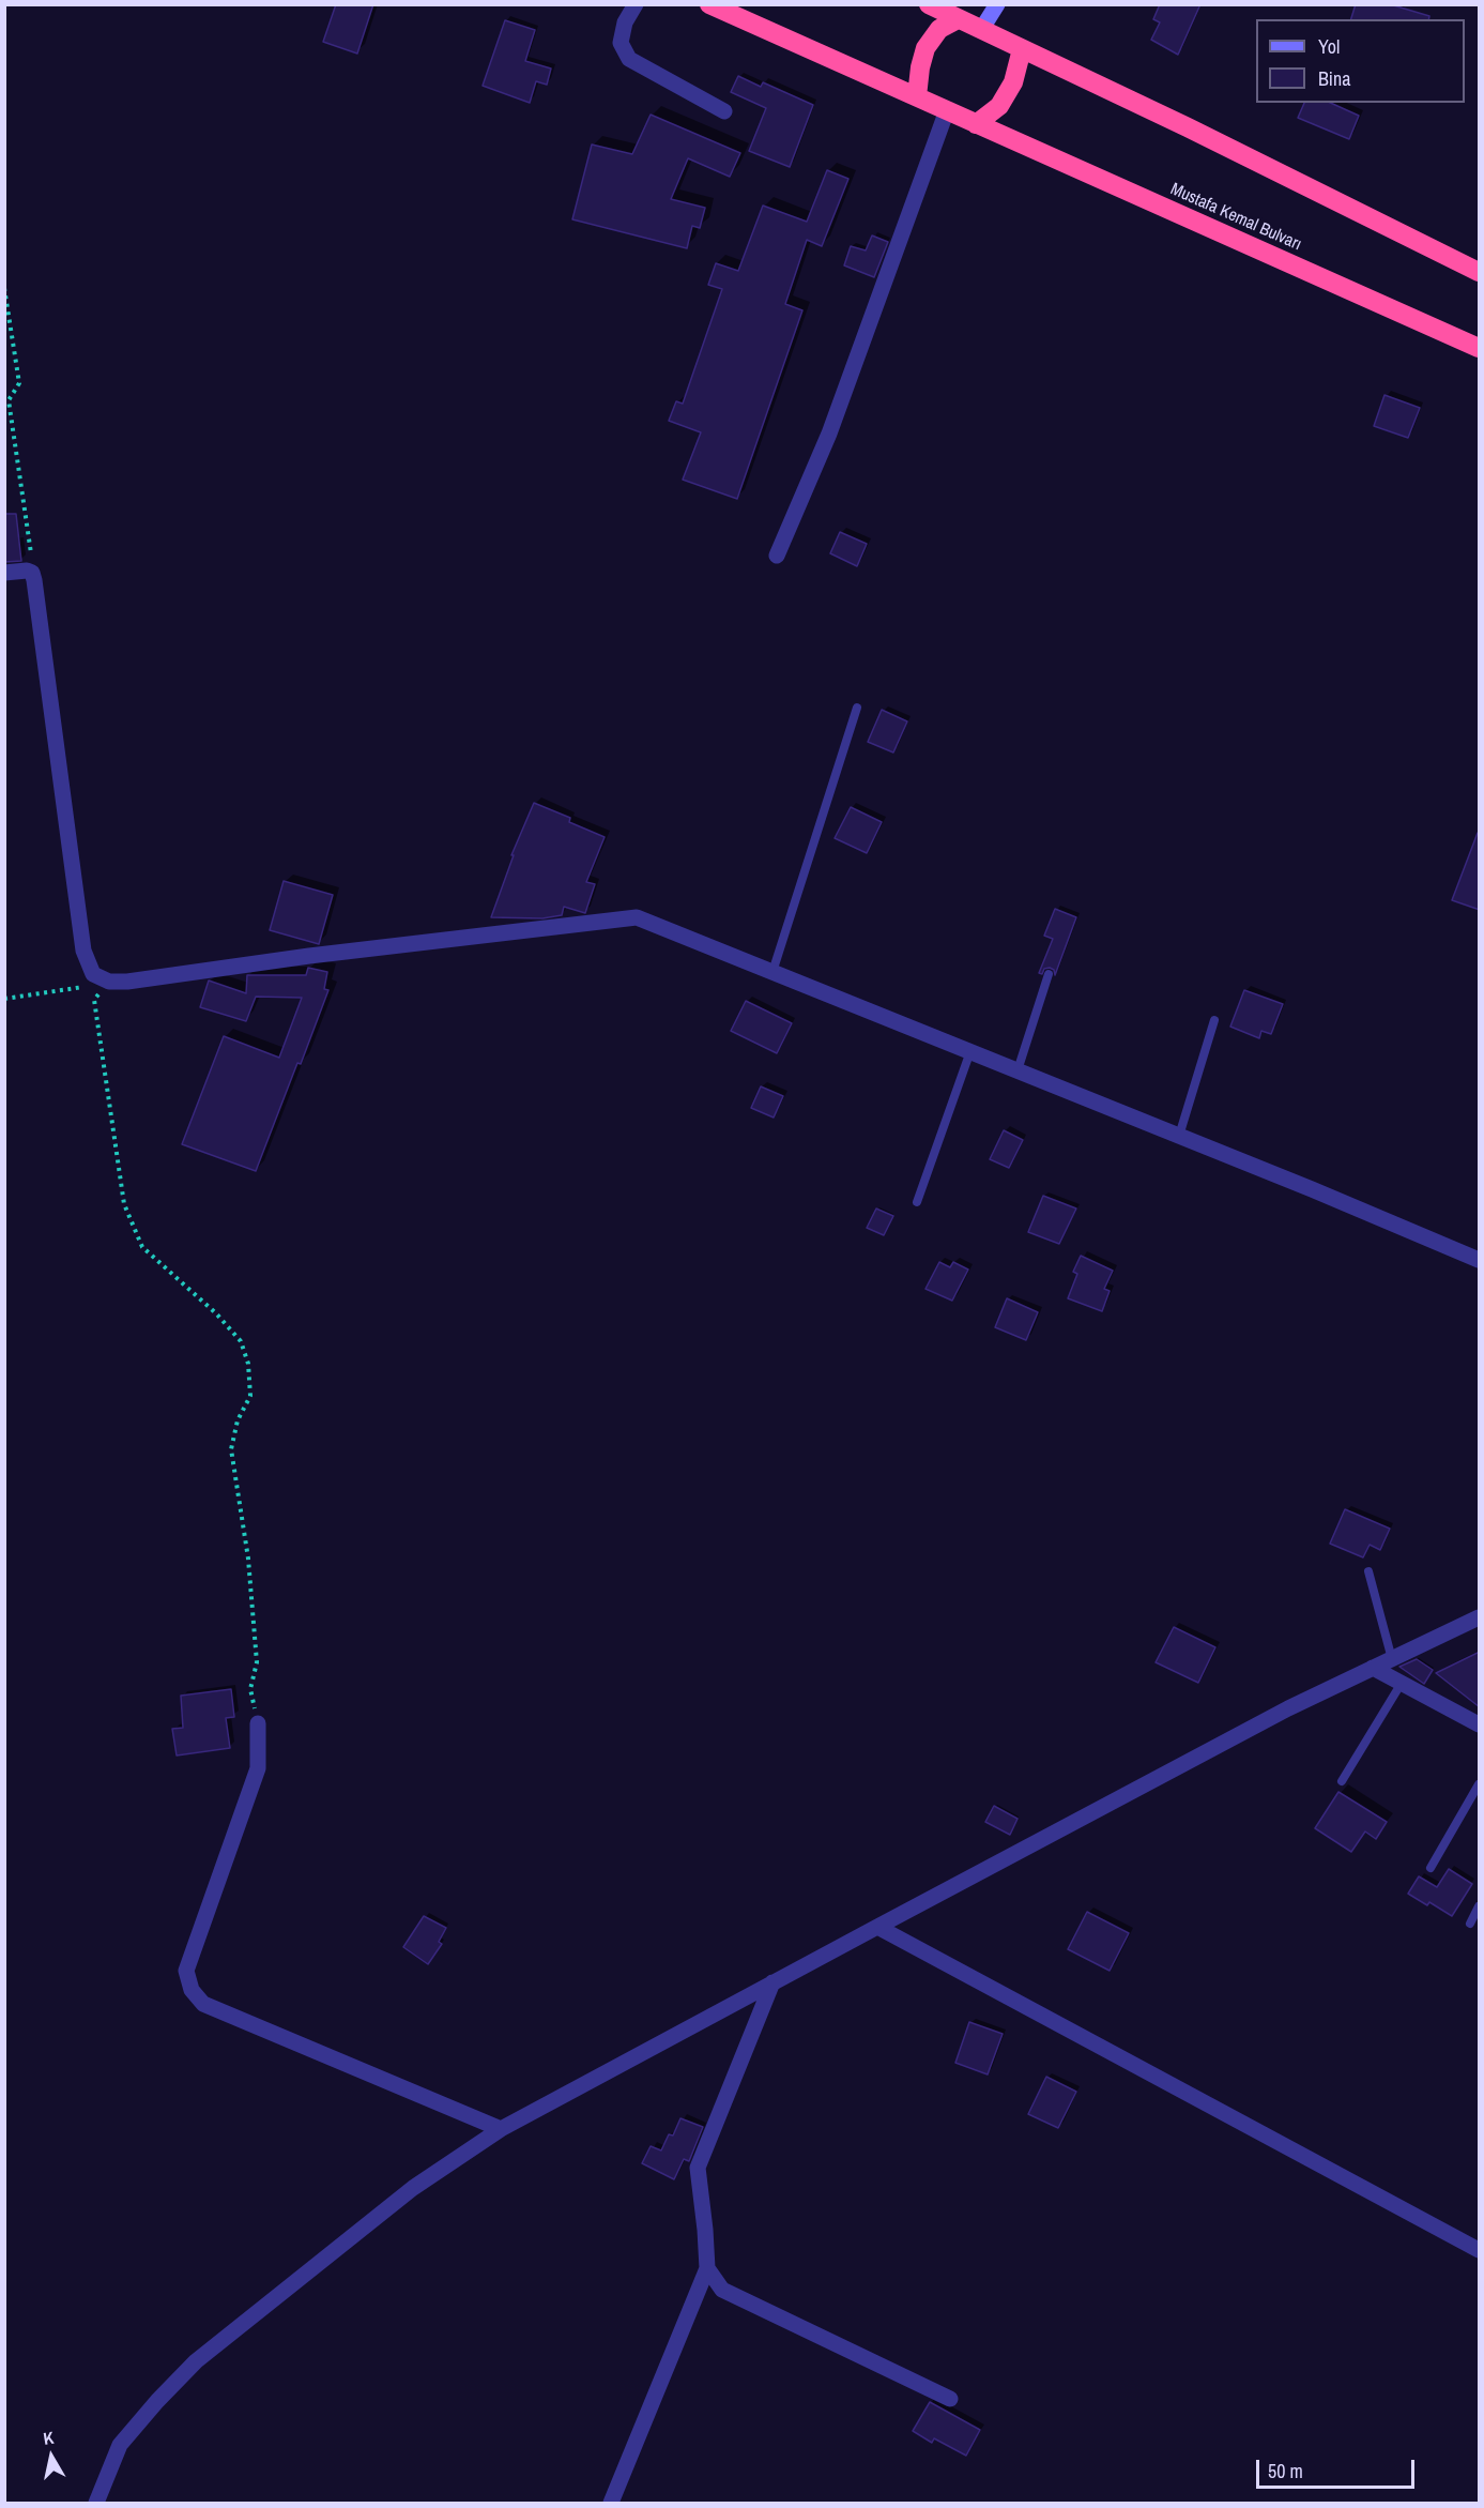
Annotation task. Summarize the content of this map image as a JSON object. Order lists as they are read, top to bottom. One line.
{"streets":{"highway":["Mustafa Kemal Bulvarı"]},"legend":["Yol","Bina"],"scale_bar":"50 m","north":"top"}
